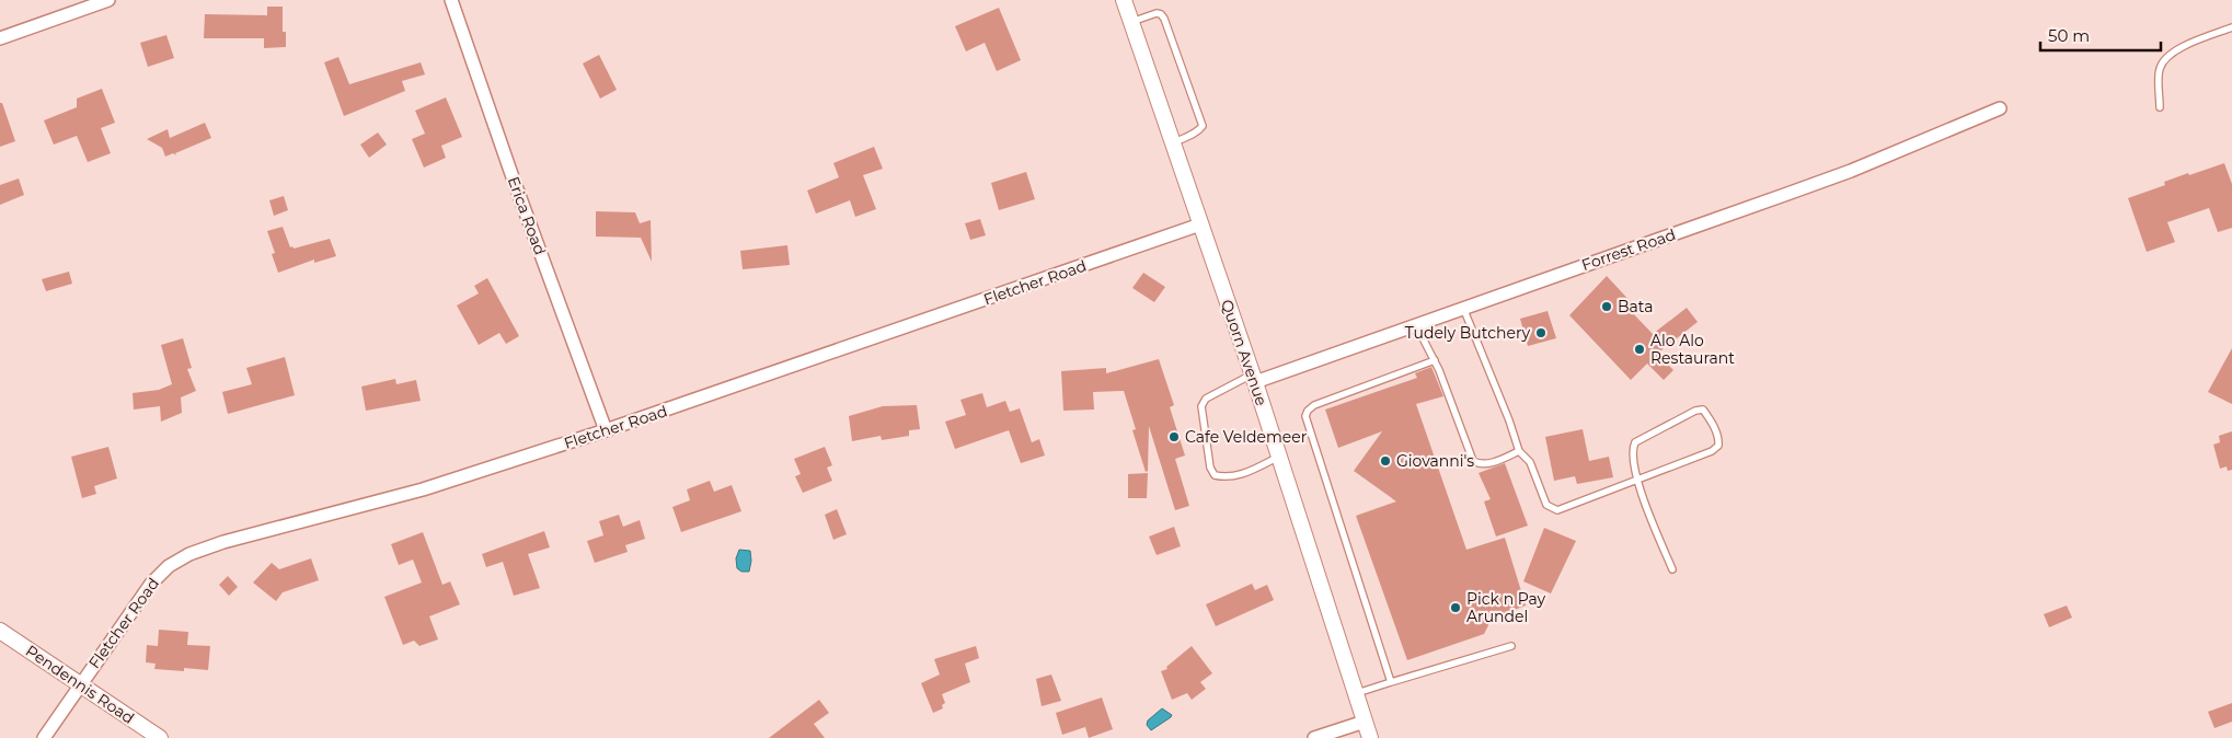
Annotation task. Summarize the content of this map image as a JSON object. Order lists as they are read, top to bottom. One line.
{"streets":{"street":["Erica Road","Forrest Road","Fletcher Road","Quorn Avenue","Pendennis Road"]},"crossings":[["Erica Road","Fletcher Road"],["Forrest Road","Quorn Avenue"],["Fletcher Road","Quorn Avenue"],["Fletcher Road","Pendennis Road"]],"places":["Bata","Tudely Butchery","Alo Alo Restaurant","Cafe Veldemeer","Giovanni's","Pick n Pay Arundel"],"scale_bar":"50 m"}
